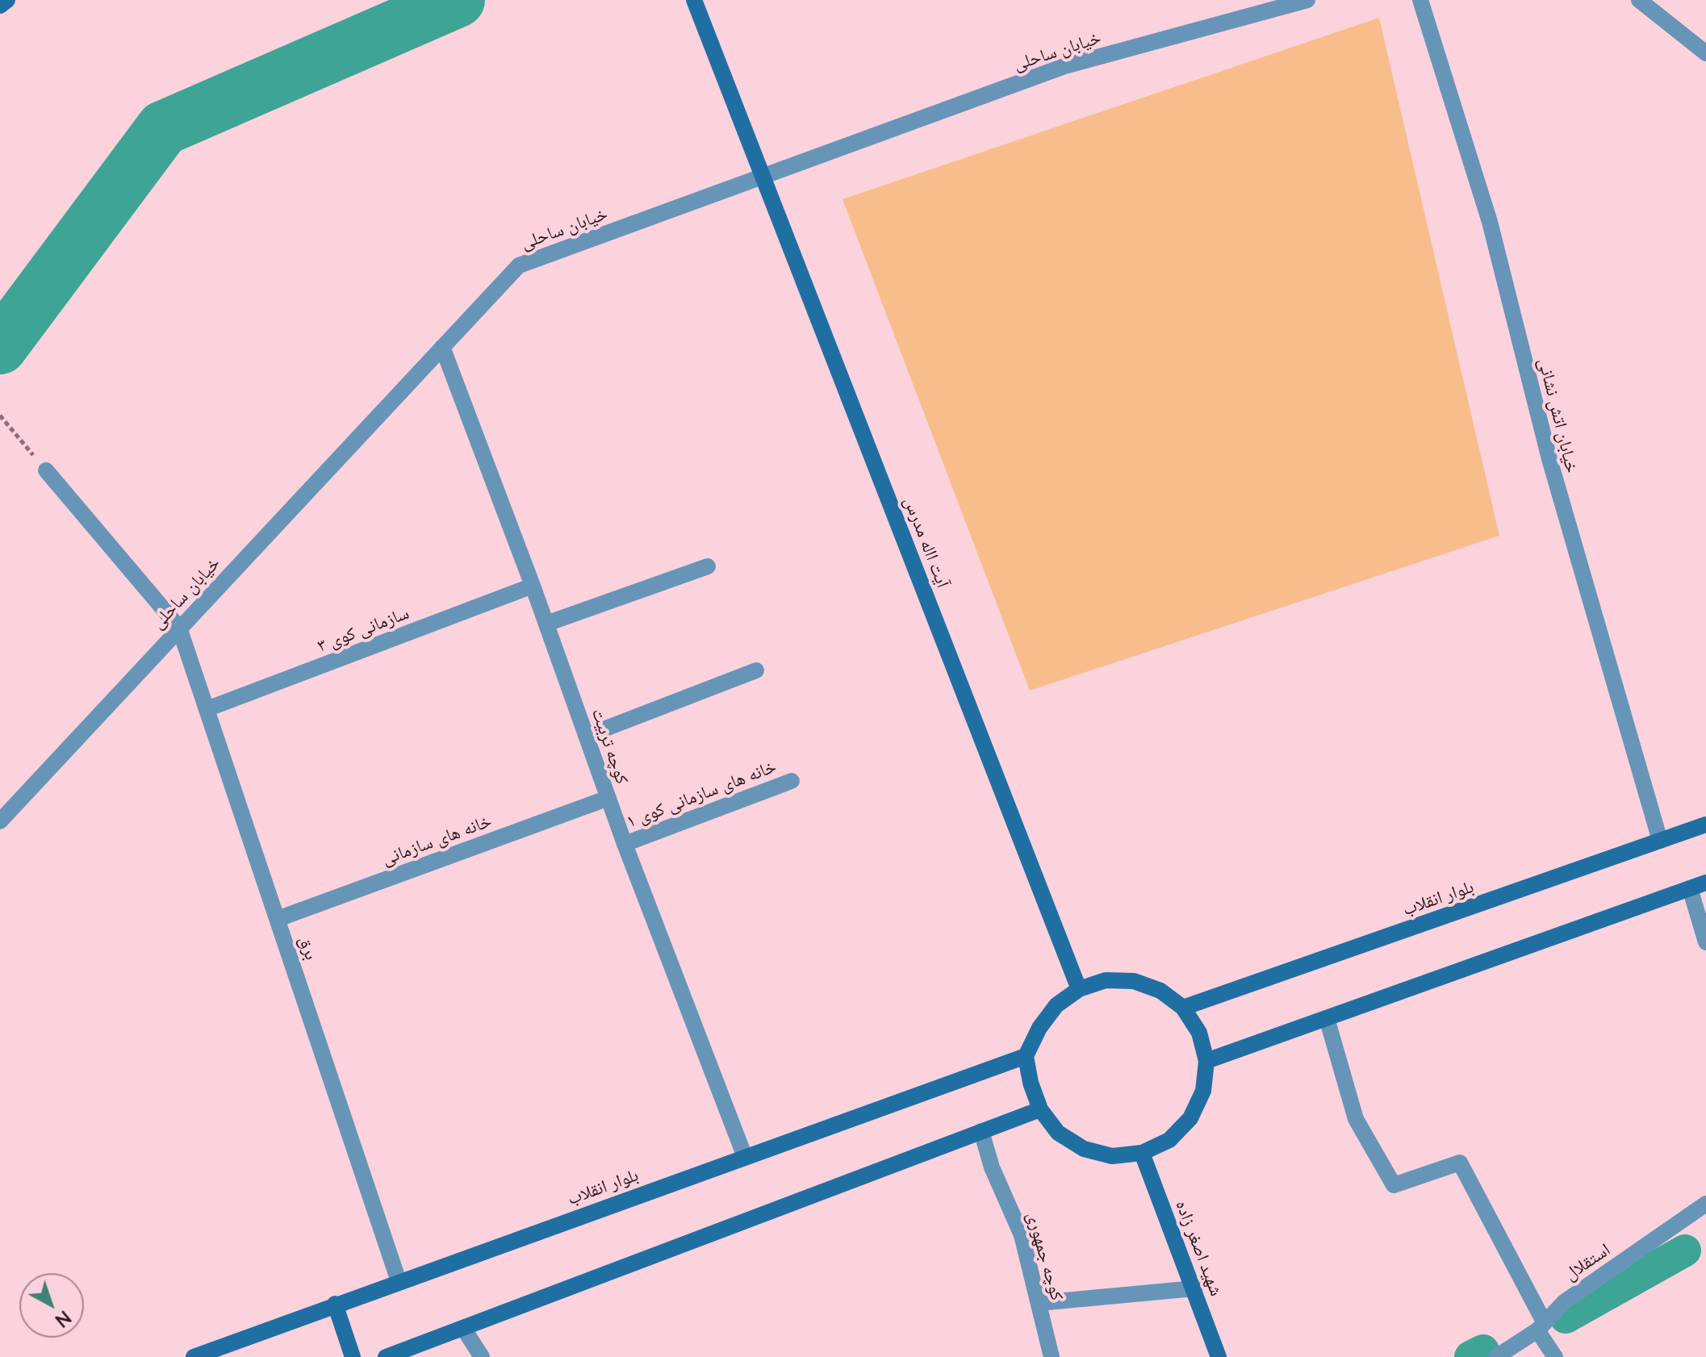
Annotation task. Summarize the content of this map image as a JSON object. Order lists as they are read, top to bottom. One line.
{"streets":{"main road":["آیت االه مدرس","بلوار انقلاب","شهید اصغر زاده"],"street":["خیابان ساحلی","خیابان اتش نشانی","سازمانی کوی ۳","کوچه تربیت","خانه های سازمانی کوی ۱","خانه های سازمانی","برق","کوچه جمهوری","استقلال"]},"crossings":[["خیابان ساحلی","آیت االه مدرس"],["خیابان ساحلی","کوچه تربیت"],["خیابان ساحلی","برق"],["خیابان اتش نشانی","بلوار انقلاب"],["آیت االه مدرس","بلوار انقلاب"],["آیت االه مدرس","شهید اصغر زاده"],["سازمانی کوی ۳","کوچه تربیت"],["سازمانی کوی ۳","برق"],["کوچه تربیت","خانه های سازمانی کوی ۱"],["کوچه تربیت","خانه های سازمانی"],["کوچه تربیت","بلوار انقلاب"],["خانه های سازمانی","برق"],["بلوار انقلاب","برق"],["بلوار انقلاب","شهید اصغر زاده"]],"north":"bottom right"}
